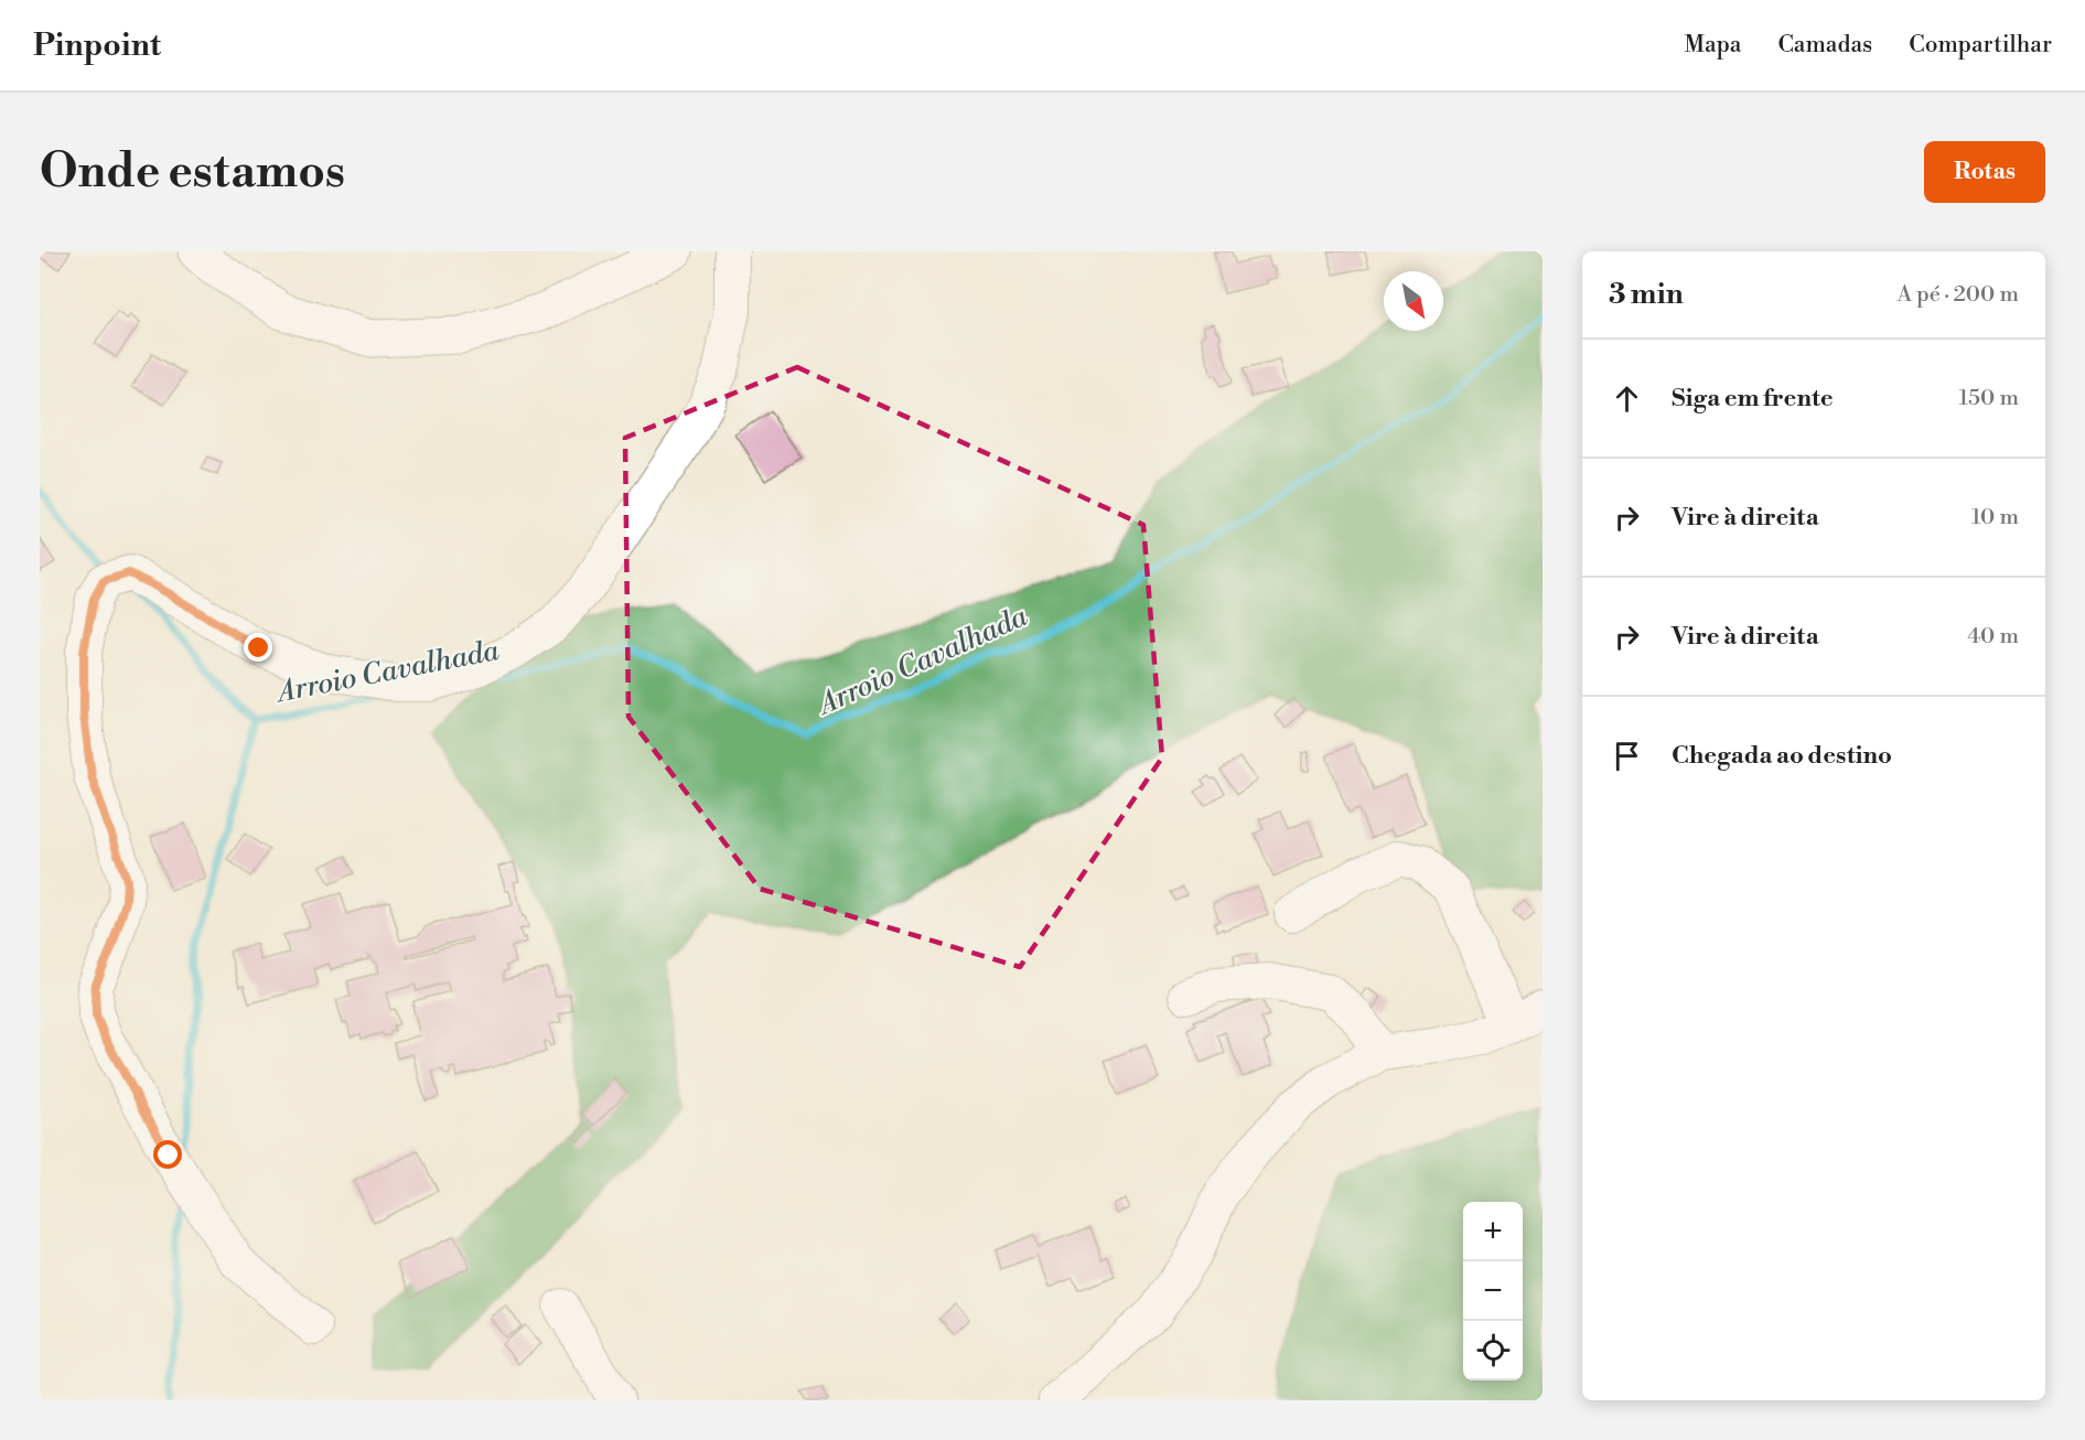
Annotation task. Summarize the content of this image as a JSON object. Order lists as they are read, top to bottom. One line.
{"water":["Arroio Cavalhada"],"north":"bottom right","page":{"header":"Pinpoint","nav":["Mapa","Camadas","Compartilhar"],"buttons":"Rotas","title":"Onde estamos","heading":["3 min","A pé · 200 m"],"list":[["Siga em frente","150 m"],["Vire à direita","10 m"],["Vire à direita","40 m"],"Chegada ao destino"],"map_buttons":["+","−"]}}
